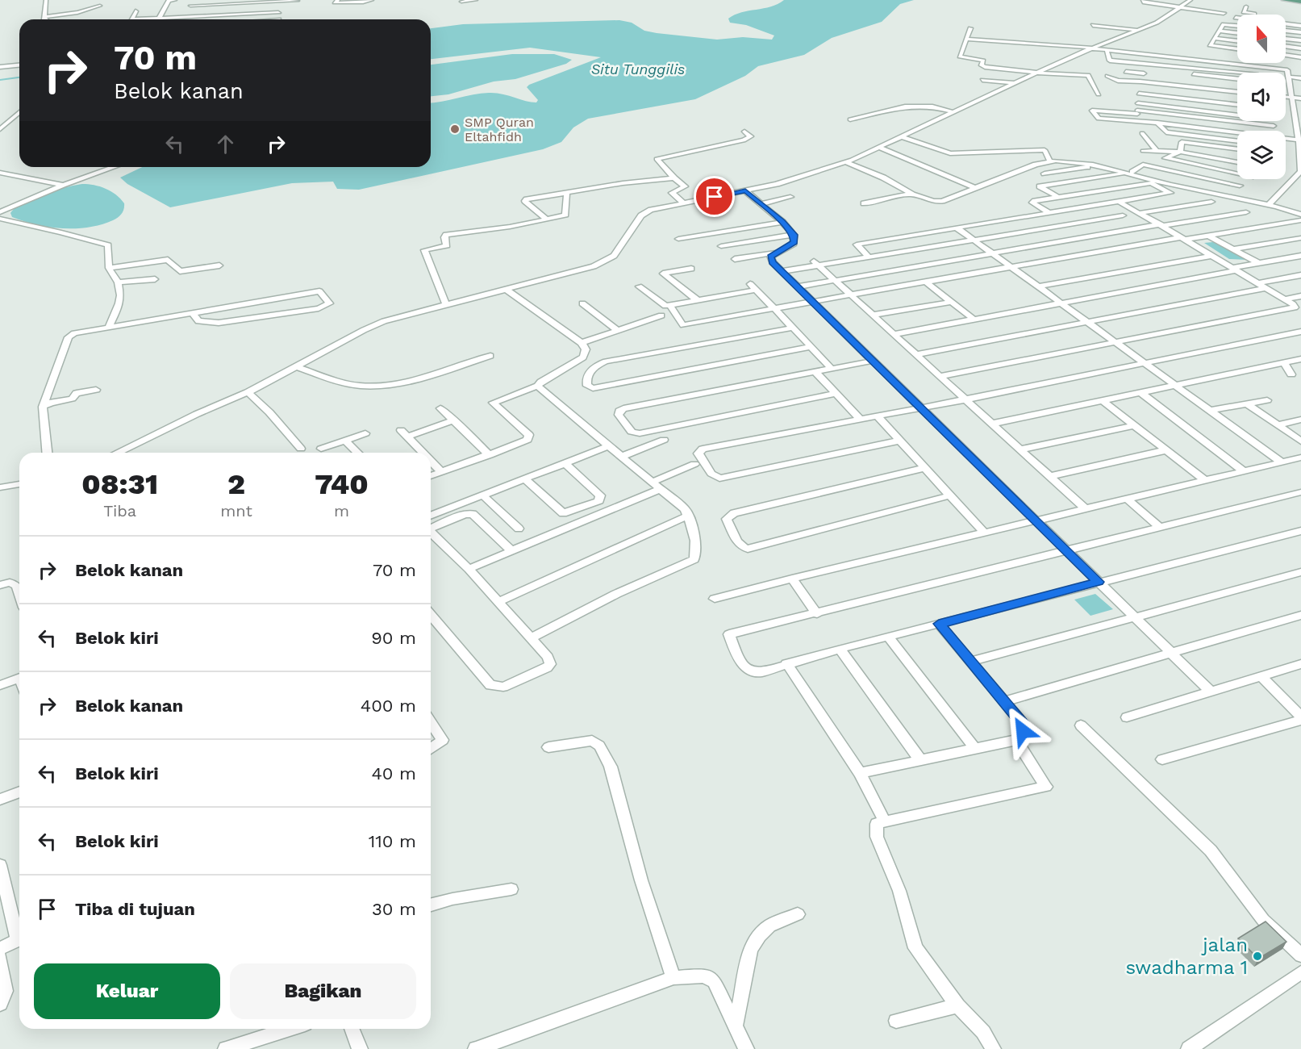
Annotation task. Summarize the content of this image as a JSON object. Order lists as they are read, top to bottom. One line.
{"water":["Situ Tunggilis"],"places":["SMP Quran Eltahfidh","jalan swadharma 1"],"north":"top","page":{"turn":["70 m","Belok kanan"],"eta":["08:31","Tiba","2","mnt","740","m"],"list":[{"name":"Belok kanan","value":"70 m"},{"name":"Belok kiri","value":"90 m"},{"name":"Belok kanan","value":"400 m"},{"name":"Belok kiri","value":"40 m"},{"name":"Belok kiri","value":"110 m"},{"name":"Tiba di tujuan","value":"30 m"}],"buttons":["Keluar","Bagikan"]}}
